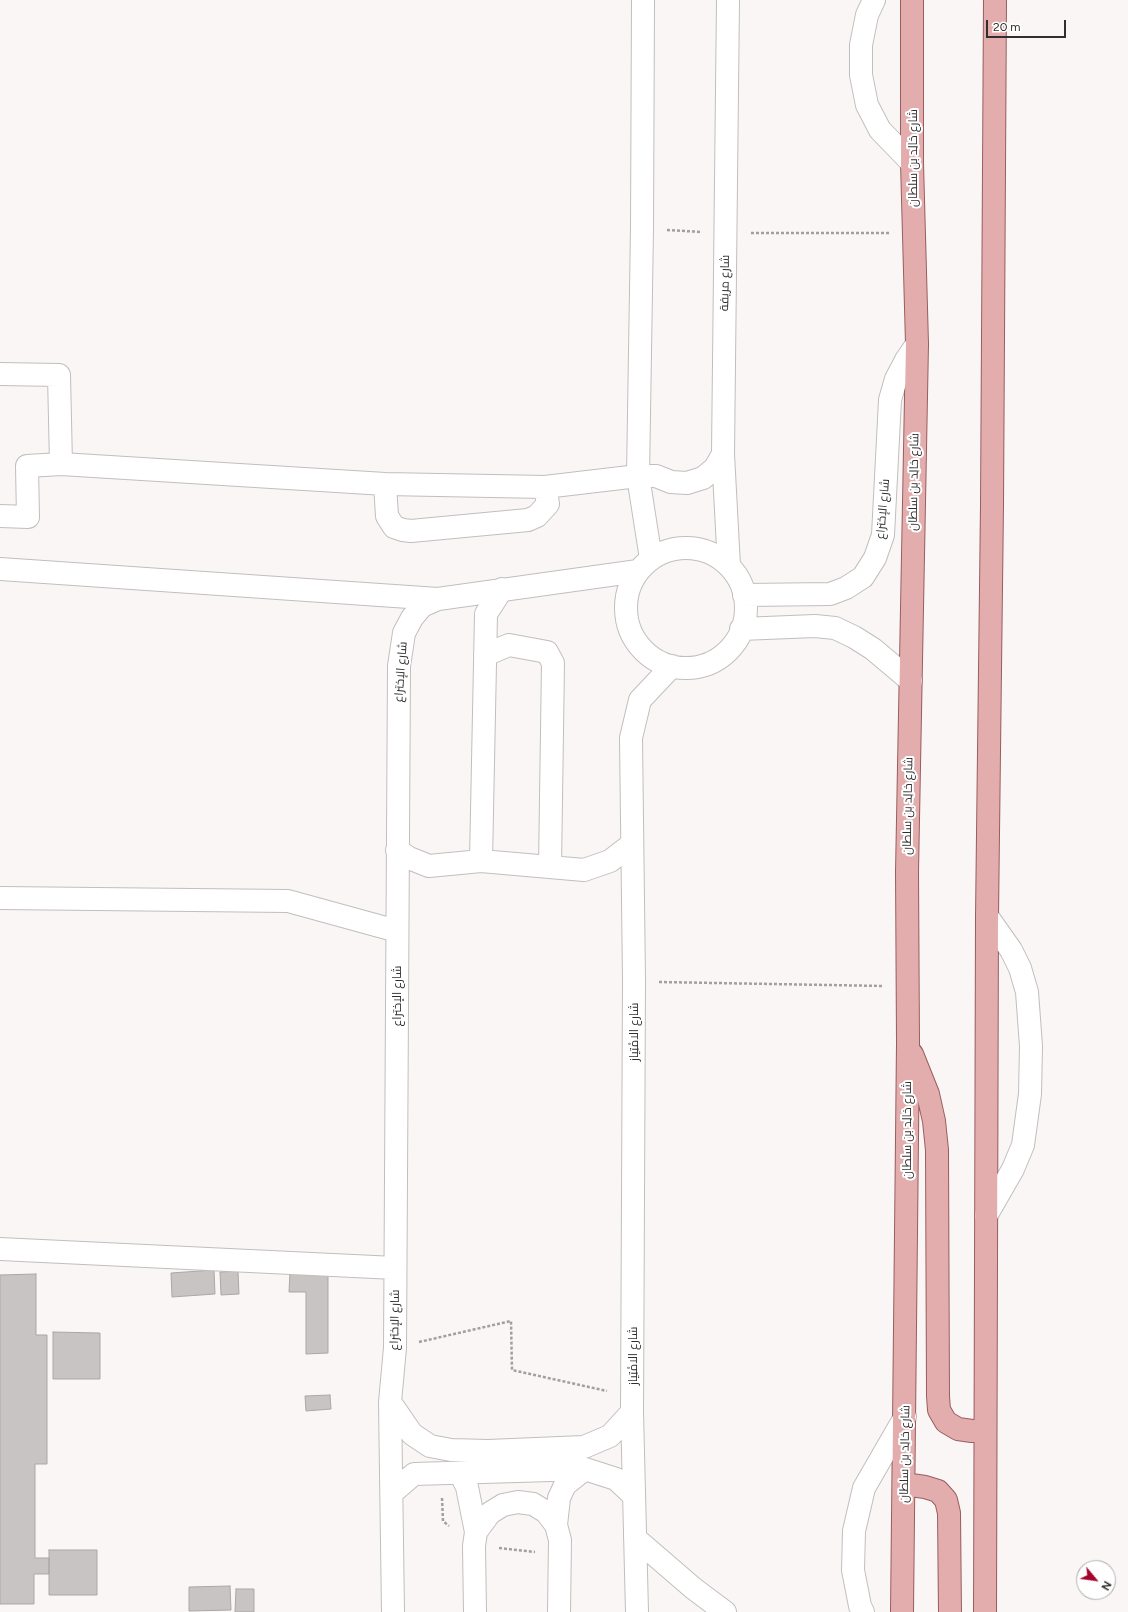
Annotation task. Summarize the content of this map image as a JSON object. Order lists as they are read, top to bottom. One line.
{"streets":{"main road":["شارع خالِد بن سلطان"],"lane":["شارع مريفة","شارع الإختراع","شارع الامْتِياز"]},"crossings":[["شارع خالِد بن سلطان","شارع الإختراع"],["شارع مريفة","شارع الإختراع"],["شارع مريفة","شارع الامْتِياز"],["شارع الإختراع","شارع الامْتِياز"]],"scale_bar":"20 m","north":"bottom right"}
